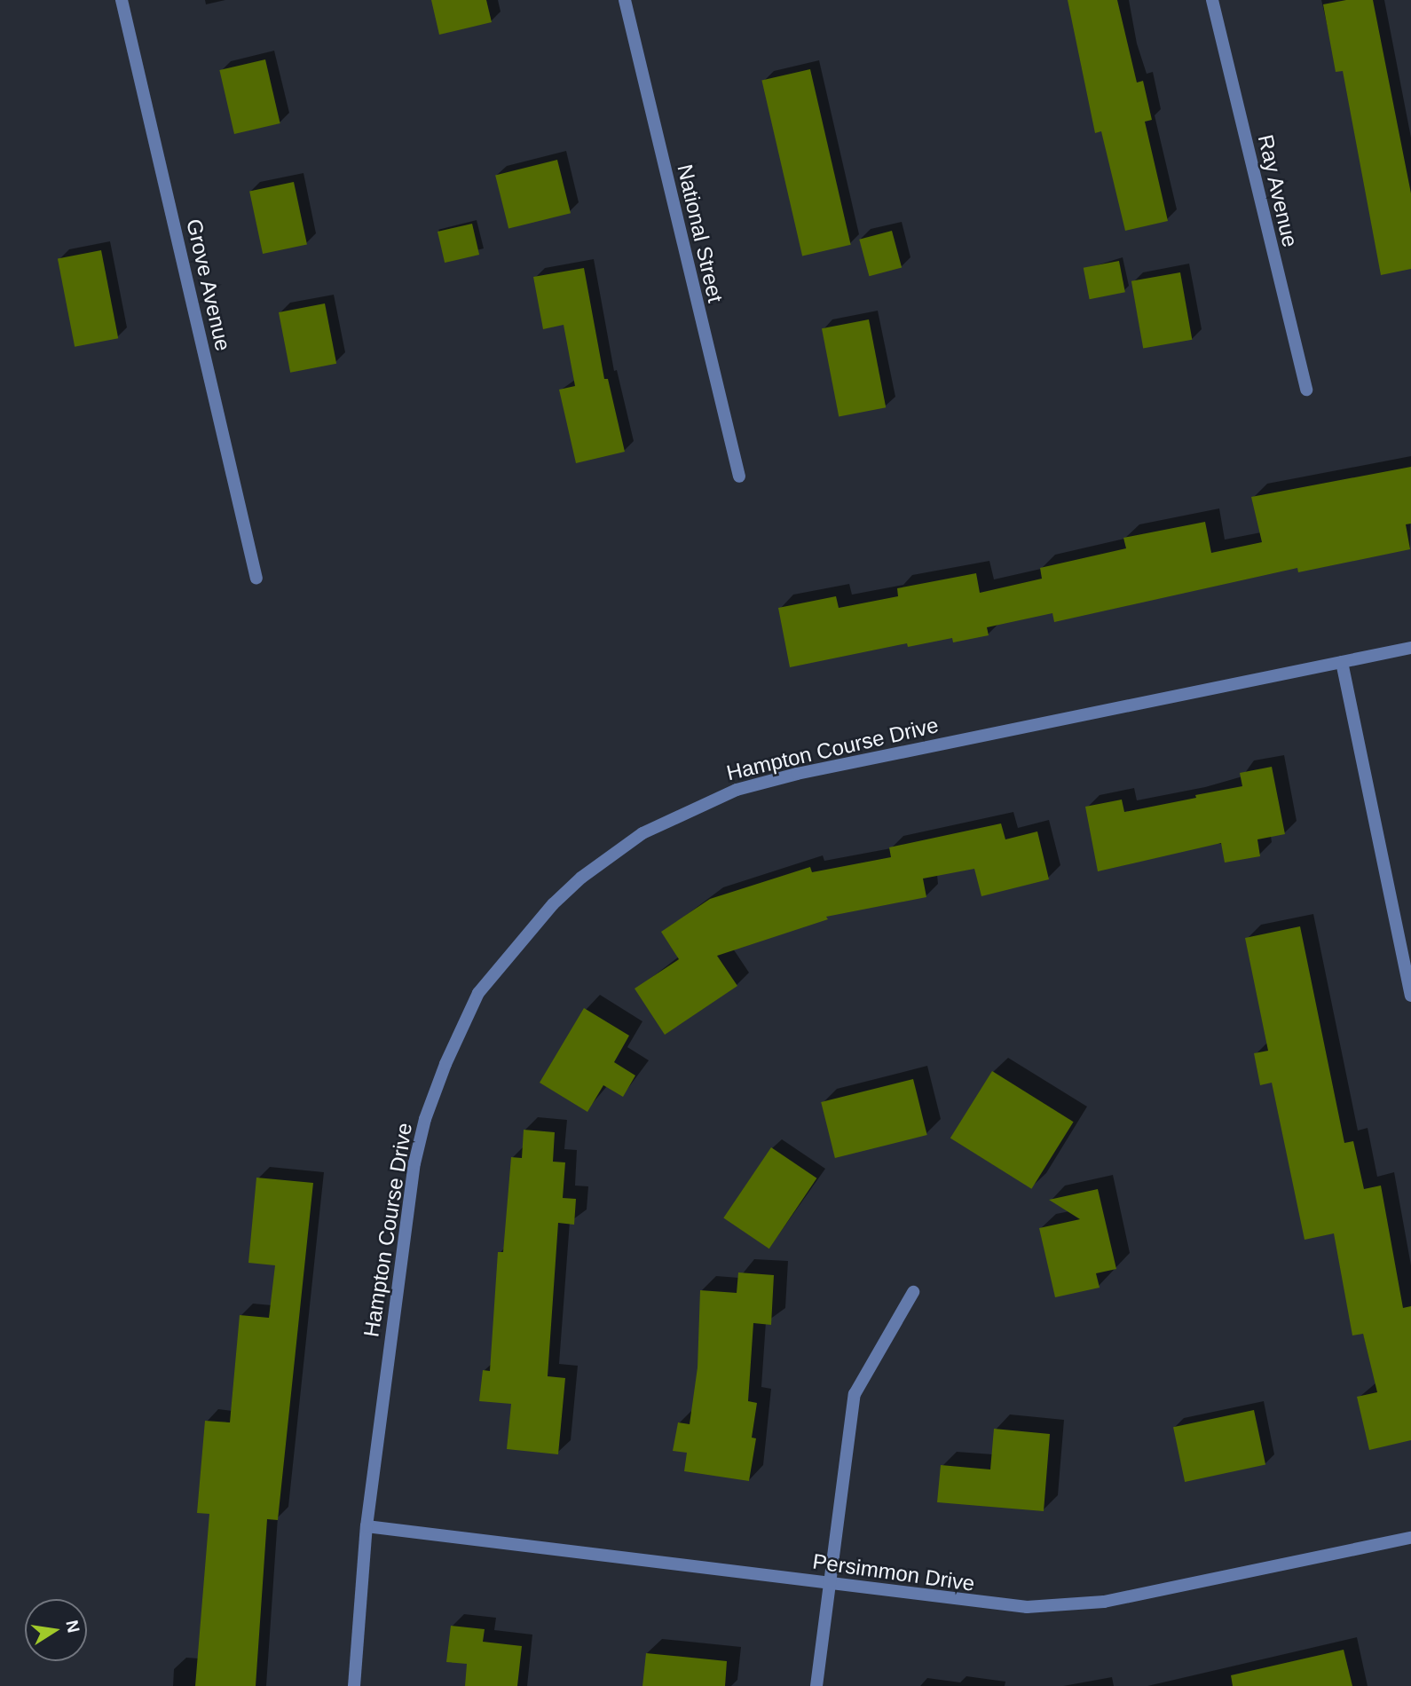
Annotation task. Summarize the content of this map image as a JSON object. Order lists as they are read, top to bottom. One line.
{"streets":{"street":["Ray Avenue","National Street","Grove Avenue","Hampton Course Drive","Persimmon Drive"]},"crossings":[["Hampton Course Drive","Persimmon Drive"]],"north":"right"}
